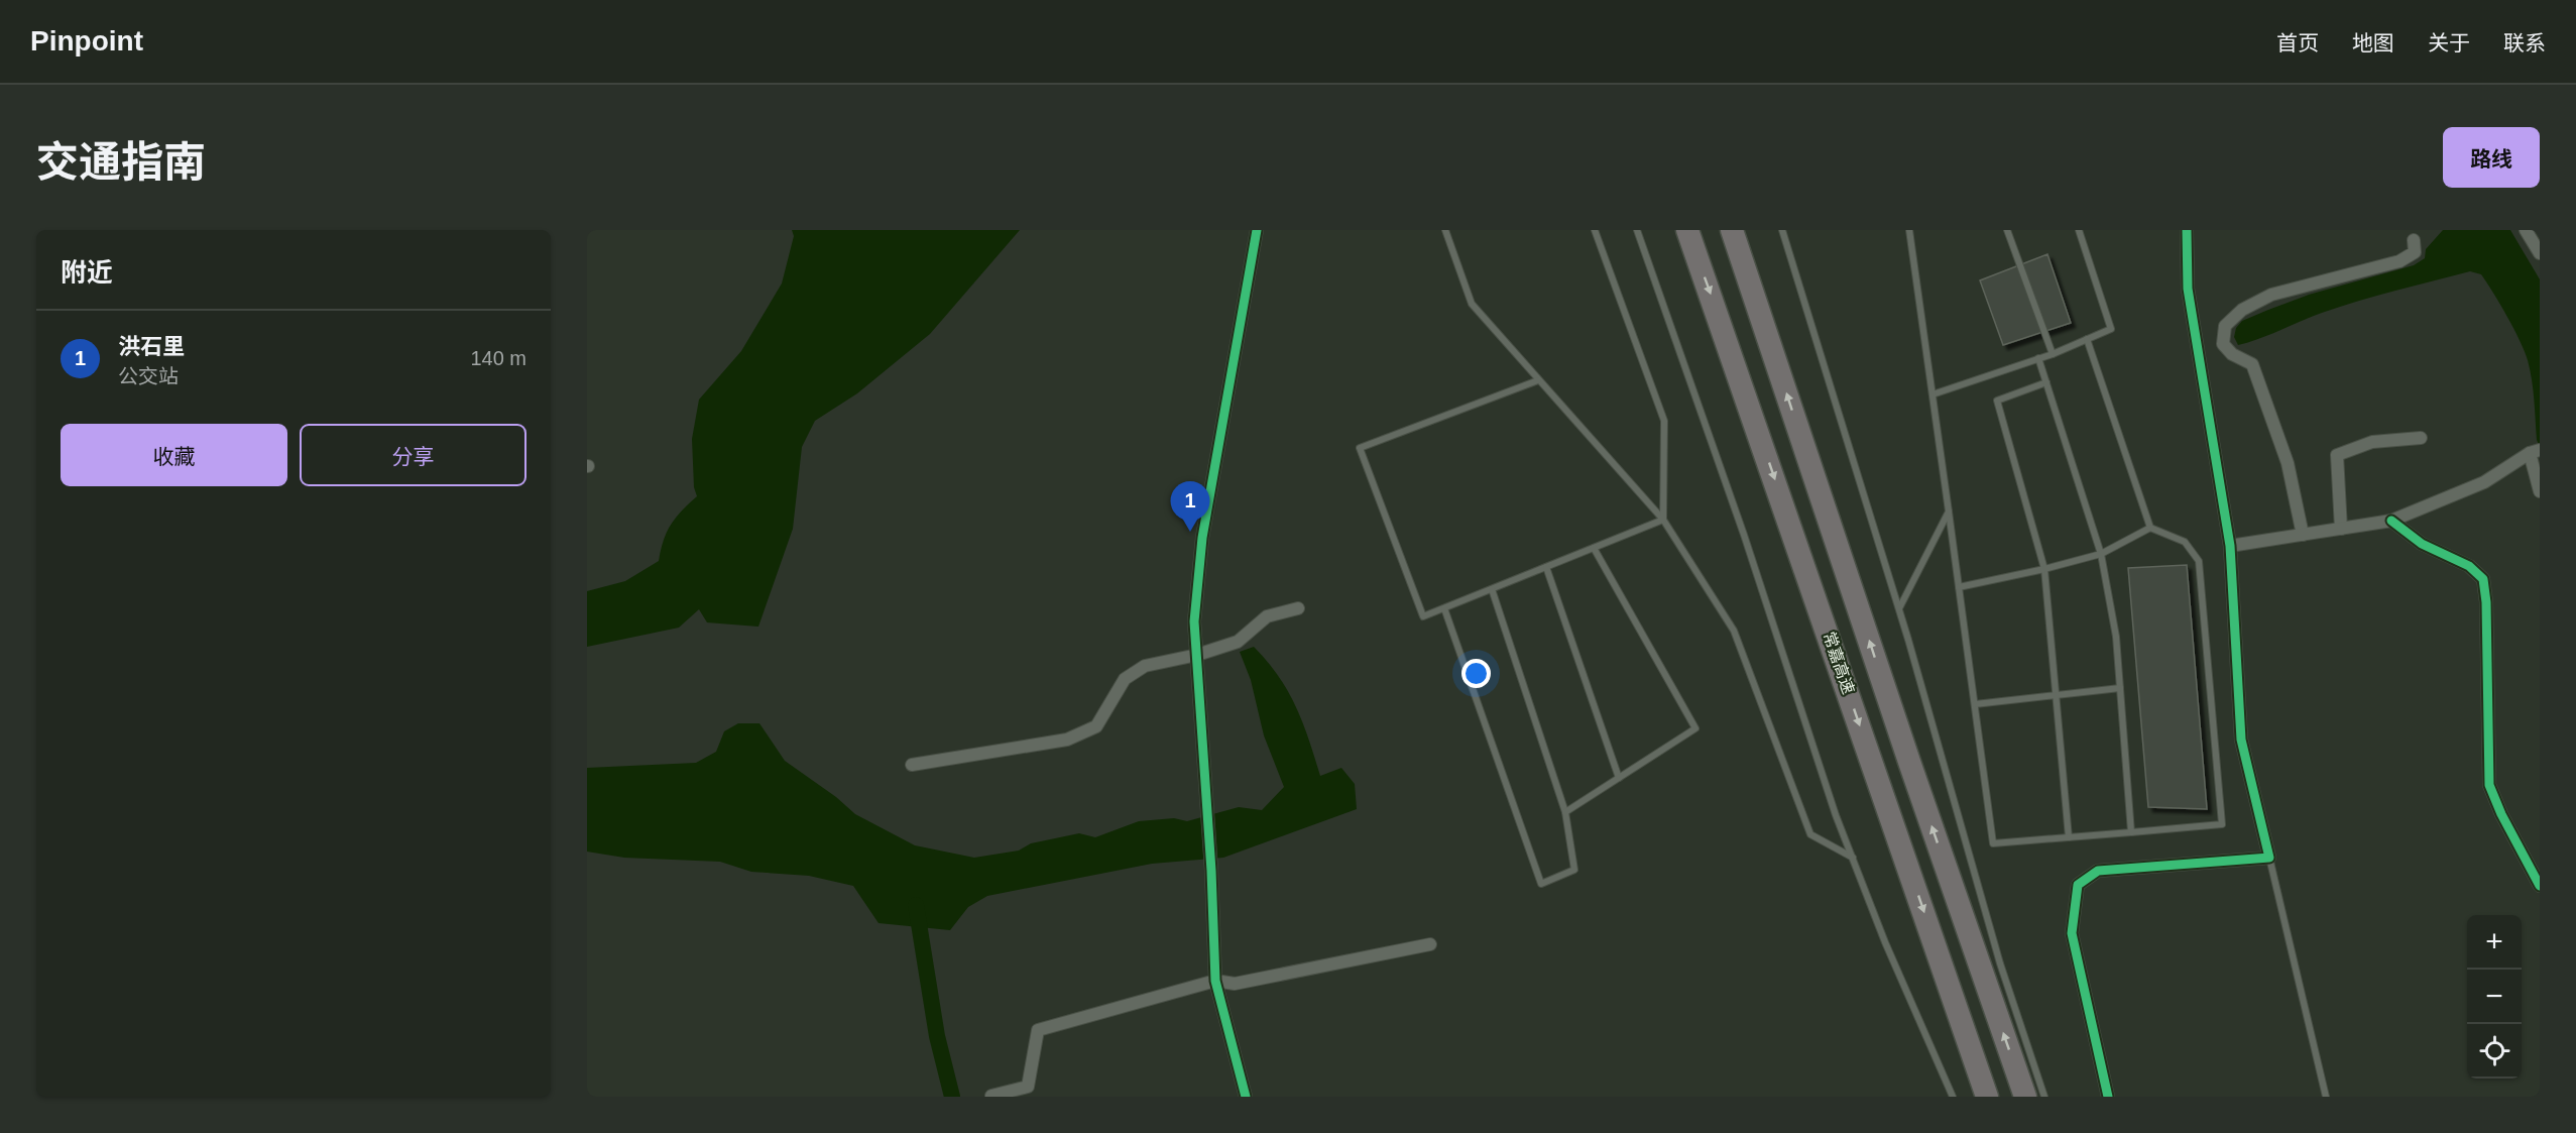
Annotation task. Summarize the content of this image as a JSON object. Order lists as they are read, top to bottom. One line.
{"streets":{"highway":["常嘉高速"]},"page":{"header":"Pinpoint","nav":["首页","地图","关于","联系"],"title":"交通指南","buttons":["路线",["收藏","分享"]],"heading":"附近","list":[{"mark":"1","name":"洪石里","note":"公交站","value":"140 m"}],"pins":"1","map_buttons":["+","−"]}}
